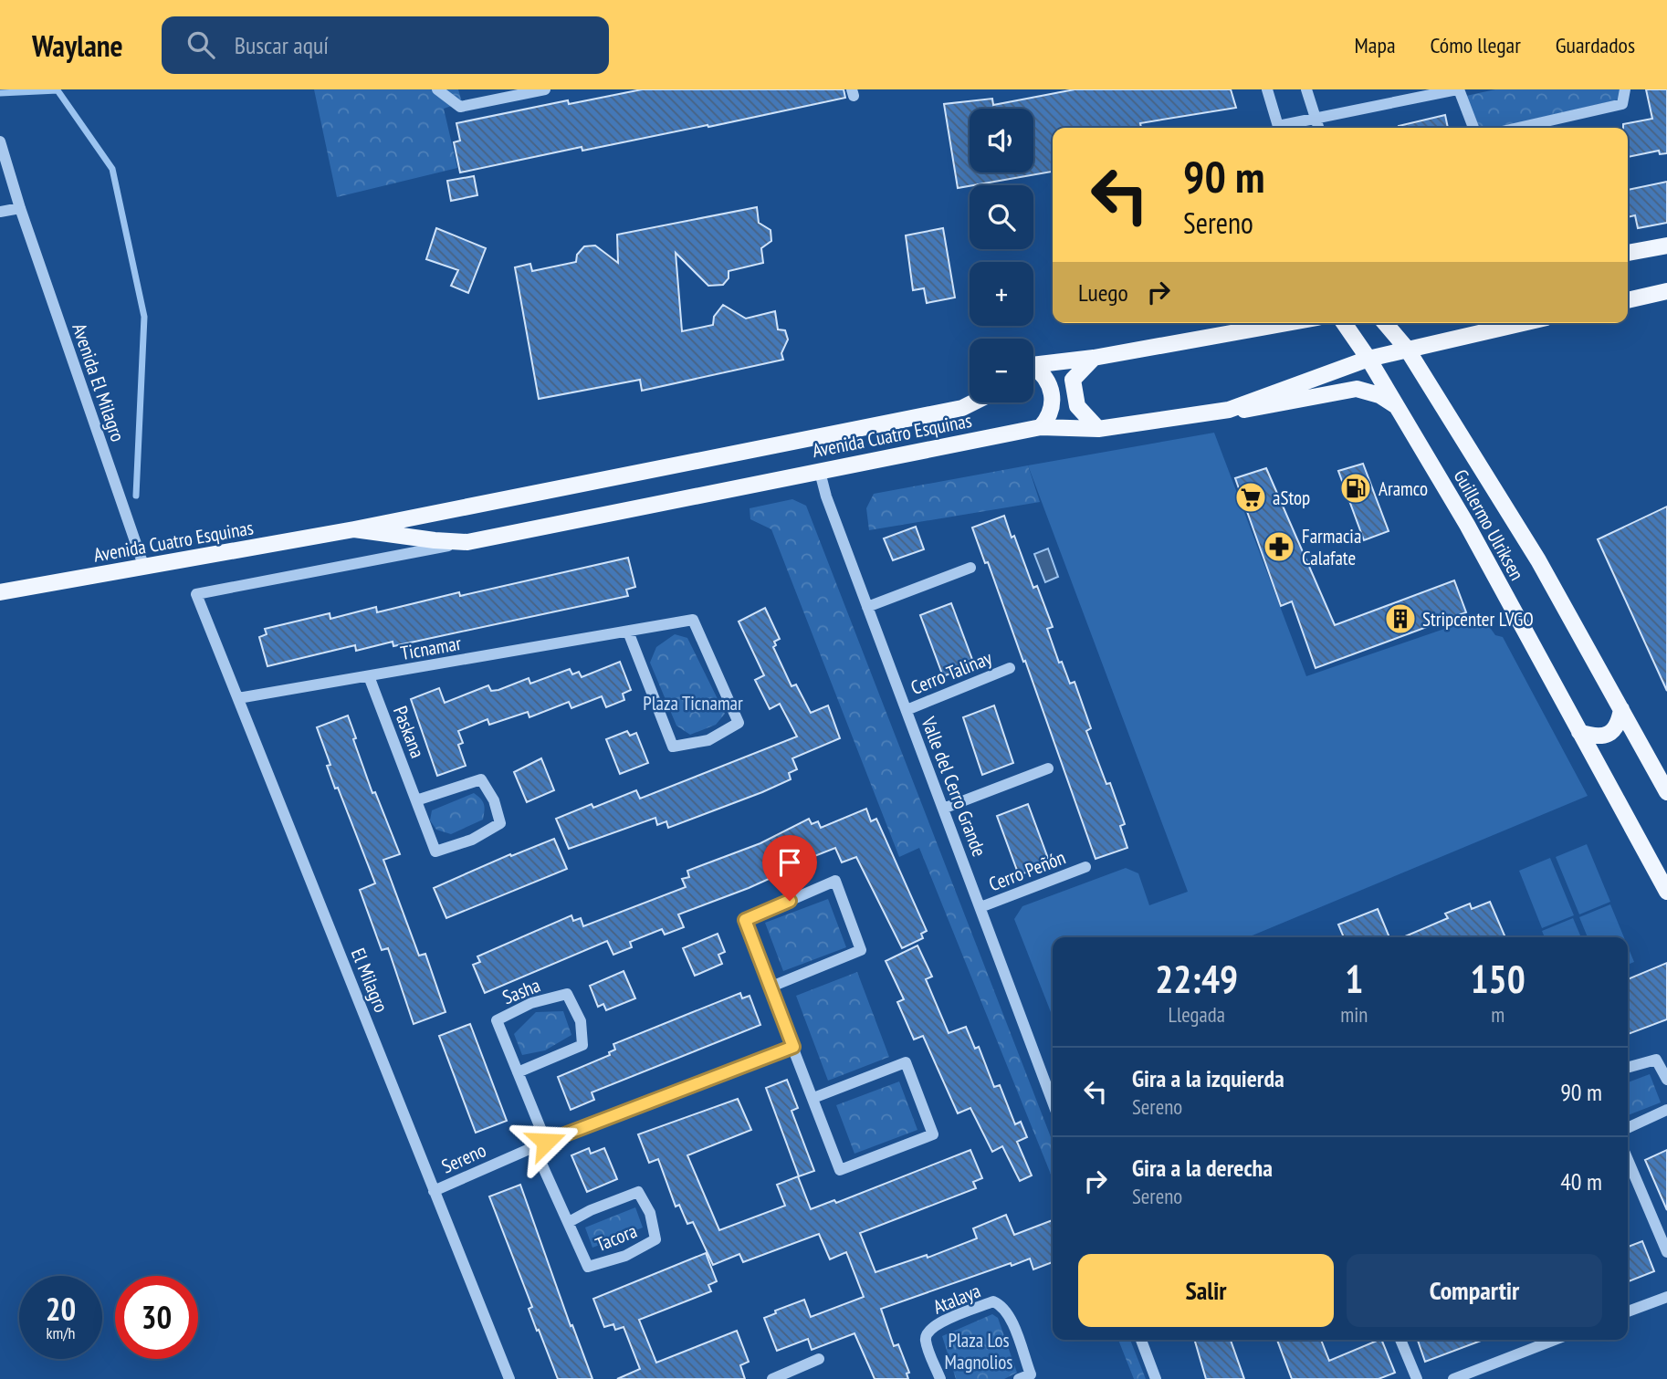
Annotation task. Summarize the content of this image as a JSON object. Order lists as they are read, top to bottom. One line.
{"streets":{"main road":["Avenida Cuatro Esquinas","Guillermo Ulriksen"],"street":["Avenida El Milagro","Ticnamar","Cerro Talinay","Paskana","Valle del Cerro Grande","Cerro Peñón","El Milagro","Sasha","Sereno","Tacora","Atalaya"]},"crossings":[["Avenida El Milagro","Avenida Cuatro Esquinas"],["Avenida Cuatro Esquinas","Guillermo Ulriksen"],["Avenida Cuatro Esquinas","Valle del Cerro Grande"],["Avenida Cuatro Esquinas","El Milagro"],["Ticnamar","Paskana"],["Ticnamar","El Milagro"],["Cerro Talinay","Valle del Cerro Grande"],["Valle del Cerro Grande","Cerro Peñón"],["El Milagro","Sereno"],["Sasha","Sereno"],["Sasha","Tacora"],["Sereno","Tacora"]],"parks":["Plaza Ticnamar","Plaza Los Magnolios"],"places":{"fuel station":["Aramco"],"supermarket":["aStop"],"pharmacy":["Farmacia Calafate"],"building":["Stripcenter LVGO"]},"page":{"header":"Waylane","search":"Buscar aquí","nav":["Mapa","Cómo llegar","Guardados"],"map_buttons":["+","−"],"turn":["90 m","Sereno"],"then":"Luego","eta":["22:49","Llegada","1","min","150","m"],"list":[{"name":"Gira a la izquierda","note":"Sereno","value":"90 m"},{"name":"Gira a la derecha","note":"Sereno","value":"40 m"}],"buttons":["Salir","Compartir"],"speed":"20 km/h","limit":"30"}}
